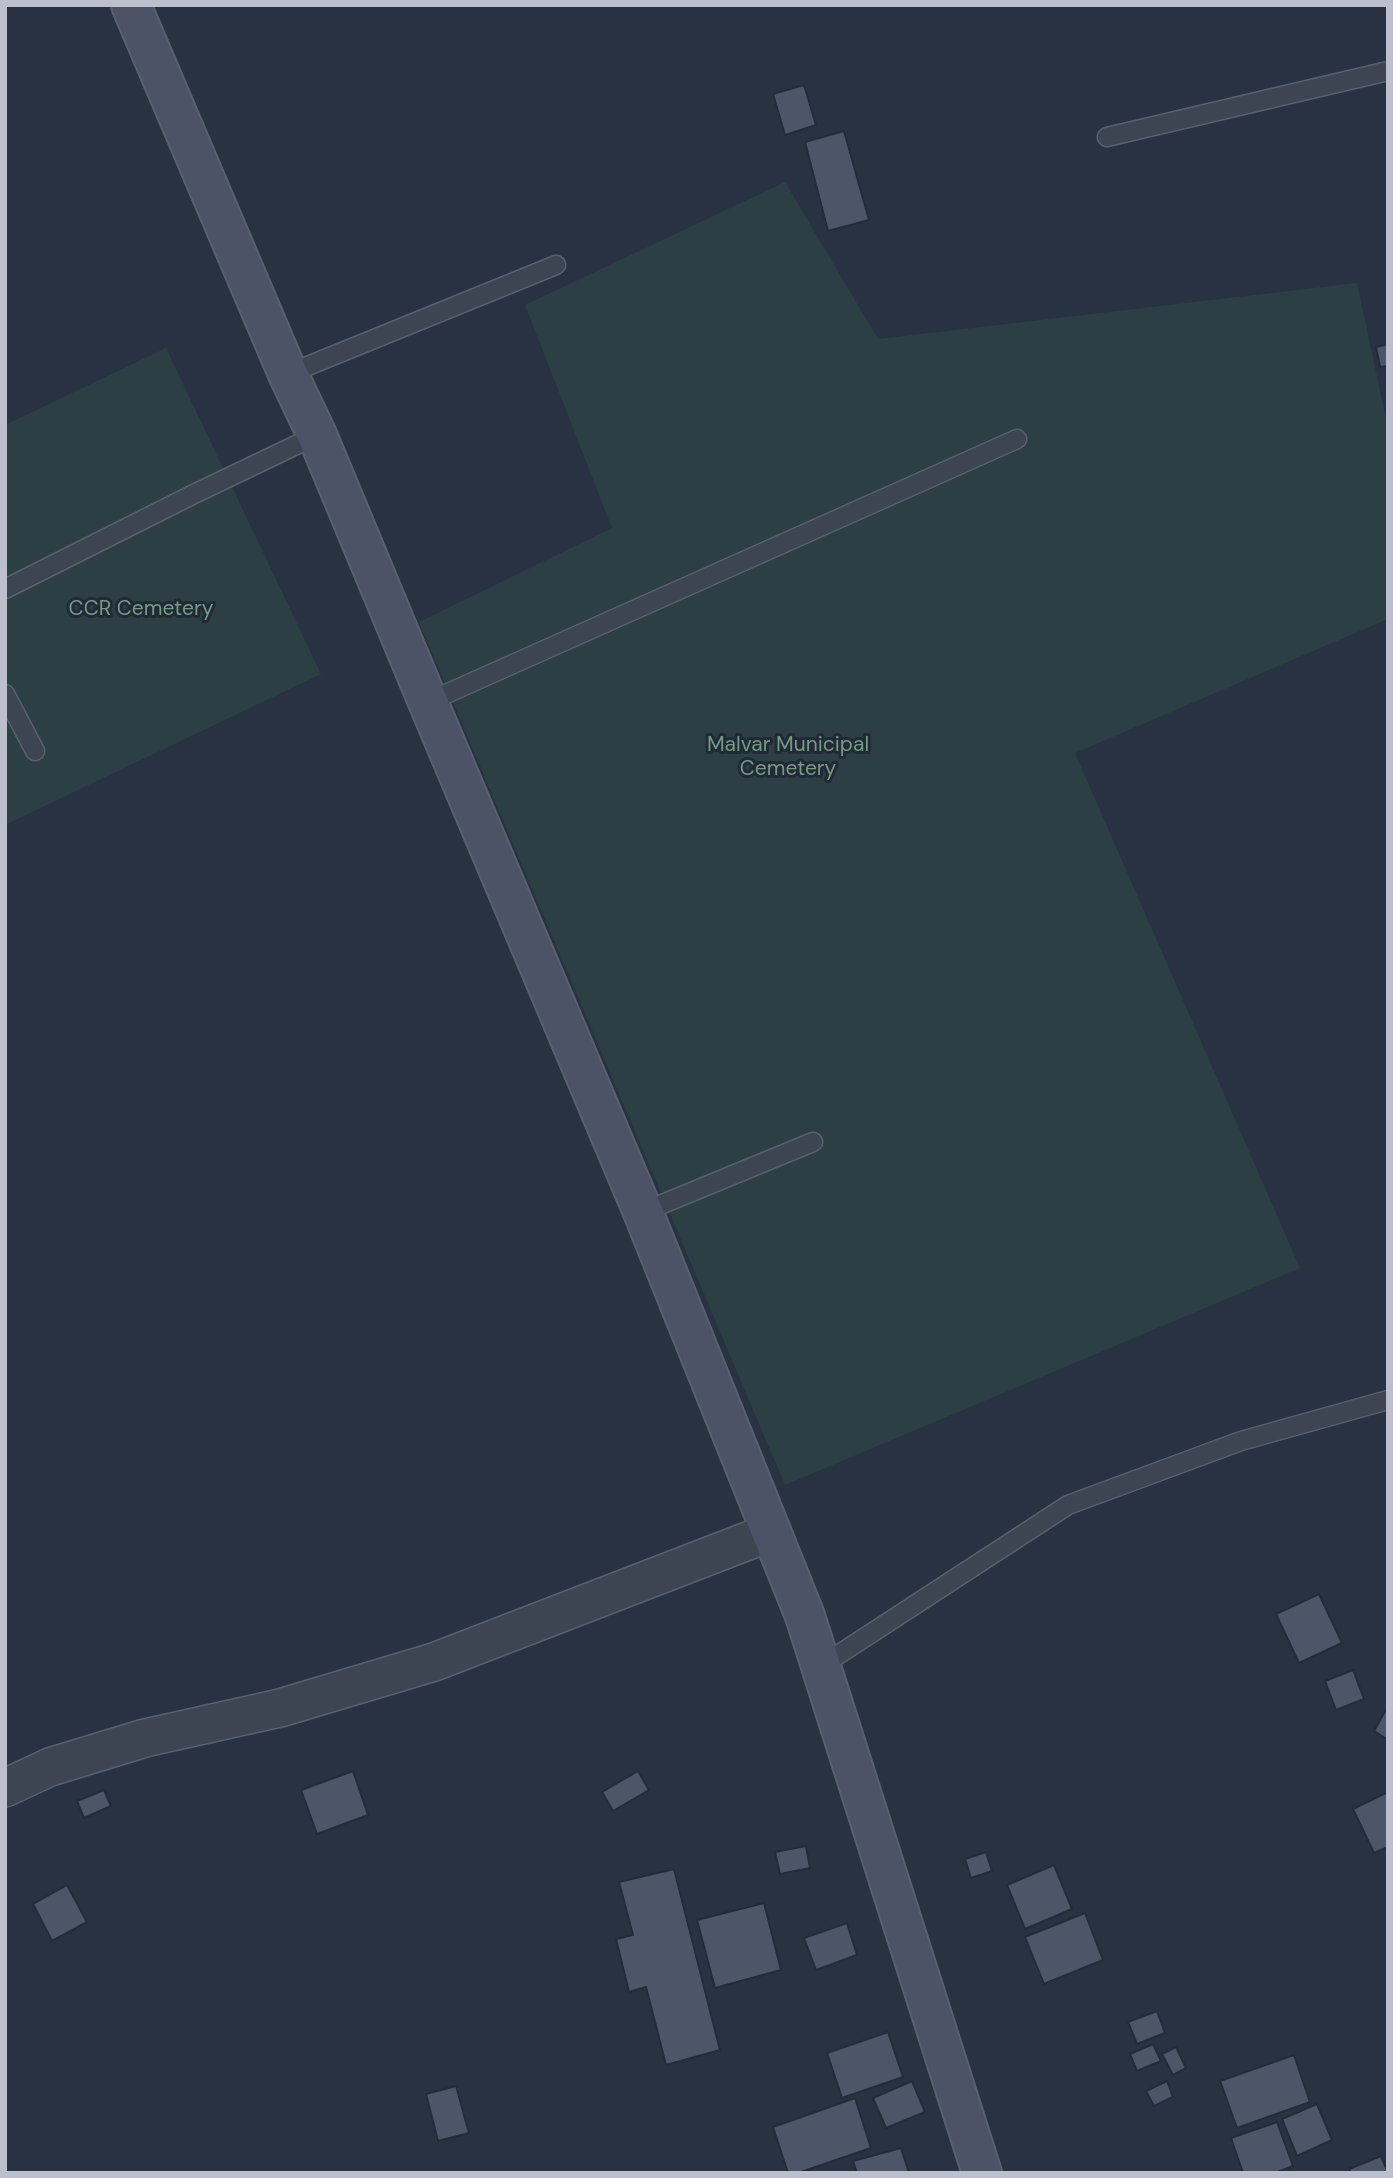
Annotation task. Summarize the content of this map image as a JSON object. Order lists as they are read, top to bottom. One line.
{"parks":["CCR Cemetery","Malvar Municipal Cemetery"]}
